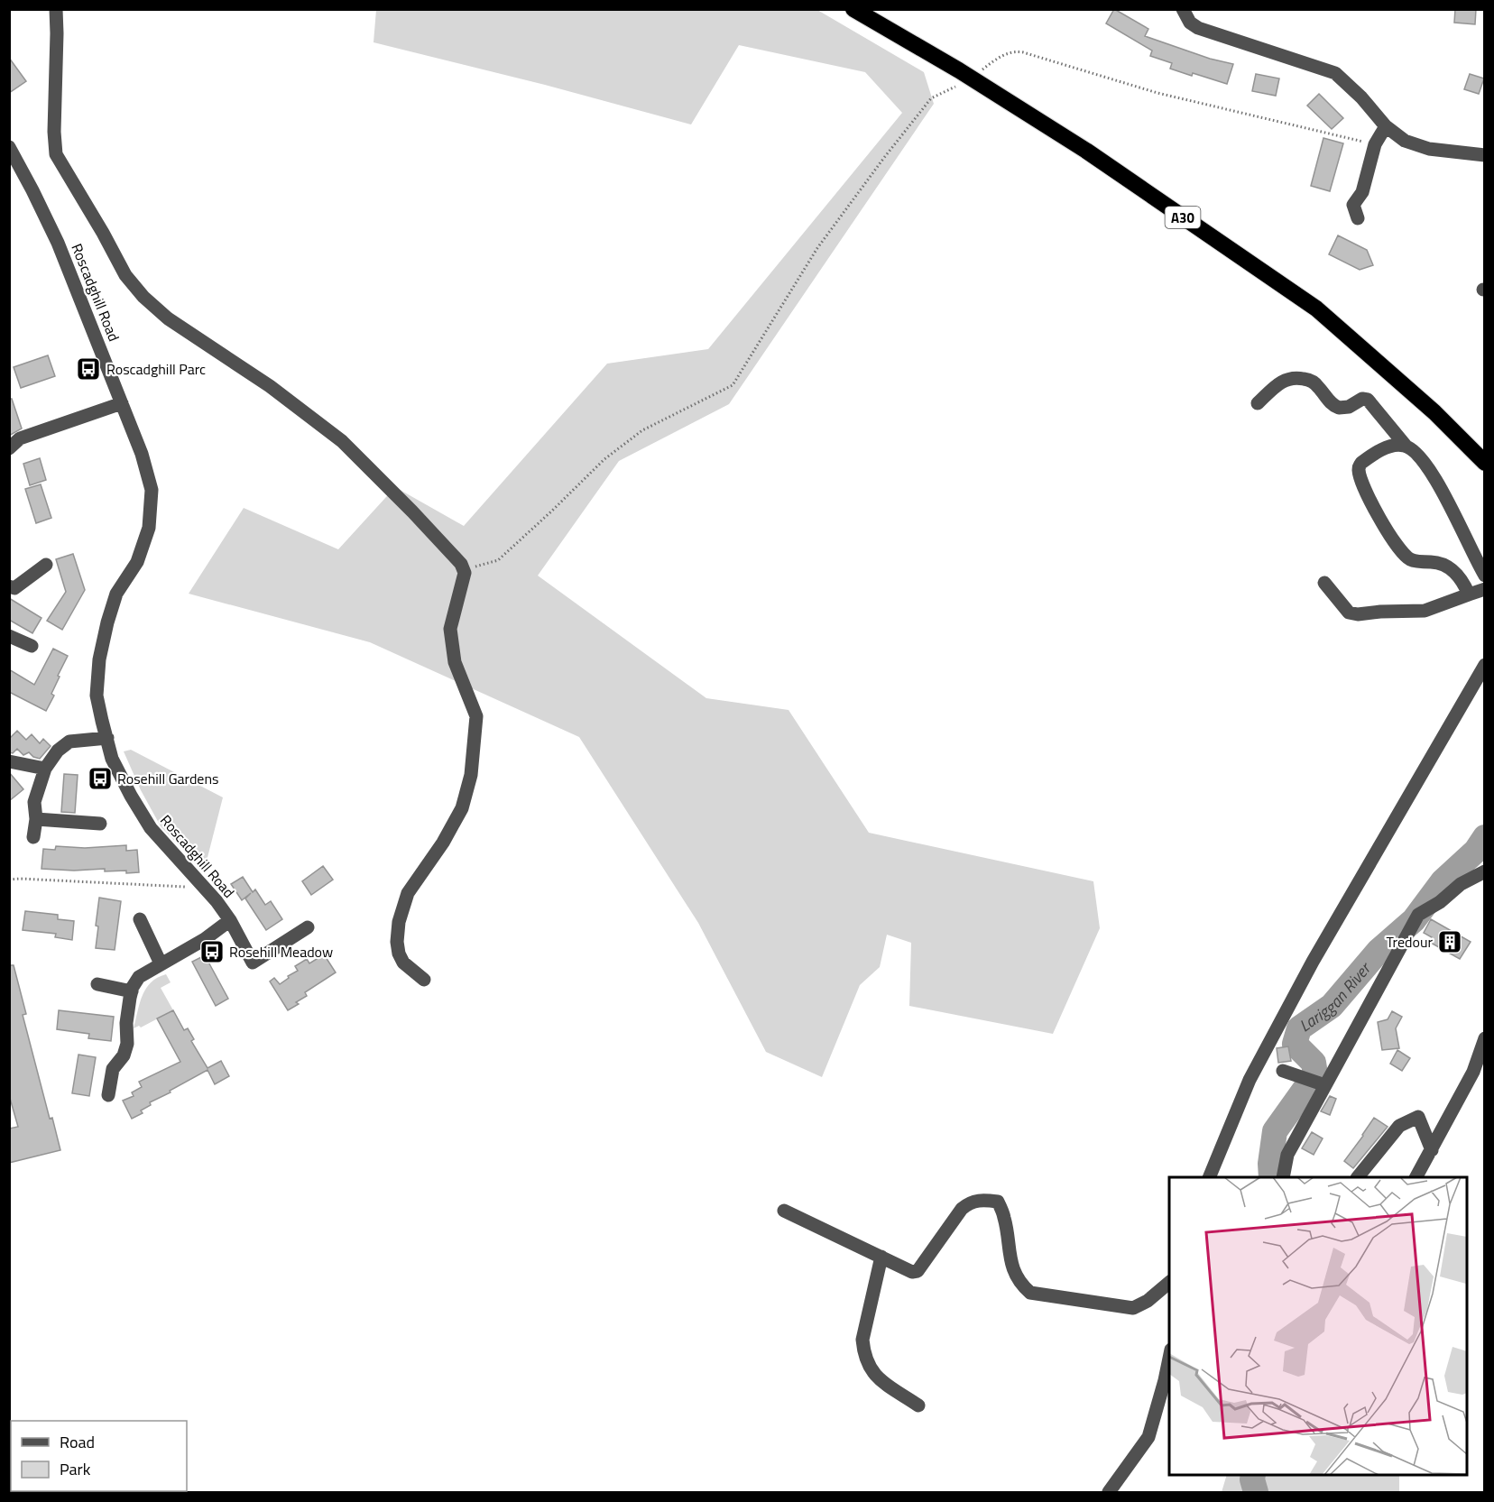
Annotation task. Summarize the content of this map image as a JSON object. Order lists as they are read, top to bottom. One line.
{"streets":{"highway":["A30"],"street":["Roscadghill Road"]},"water":["Lariggan River"],"places":{"bus stop":["Roscadghill Parc","Rosehill Gardens","Rosehill Meadow"],"building":["Tredour"]},"legend":["Road","Park"]}
